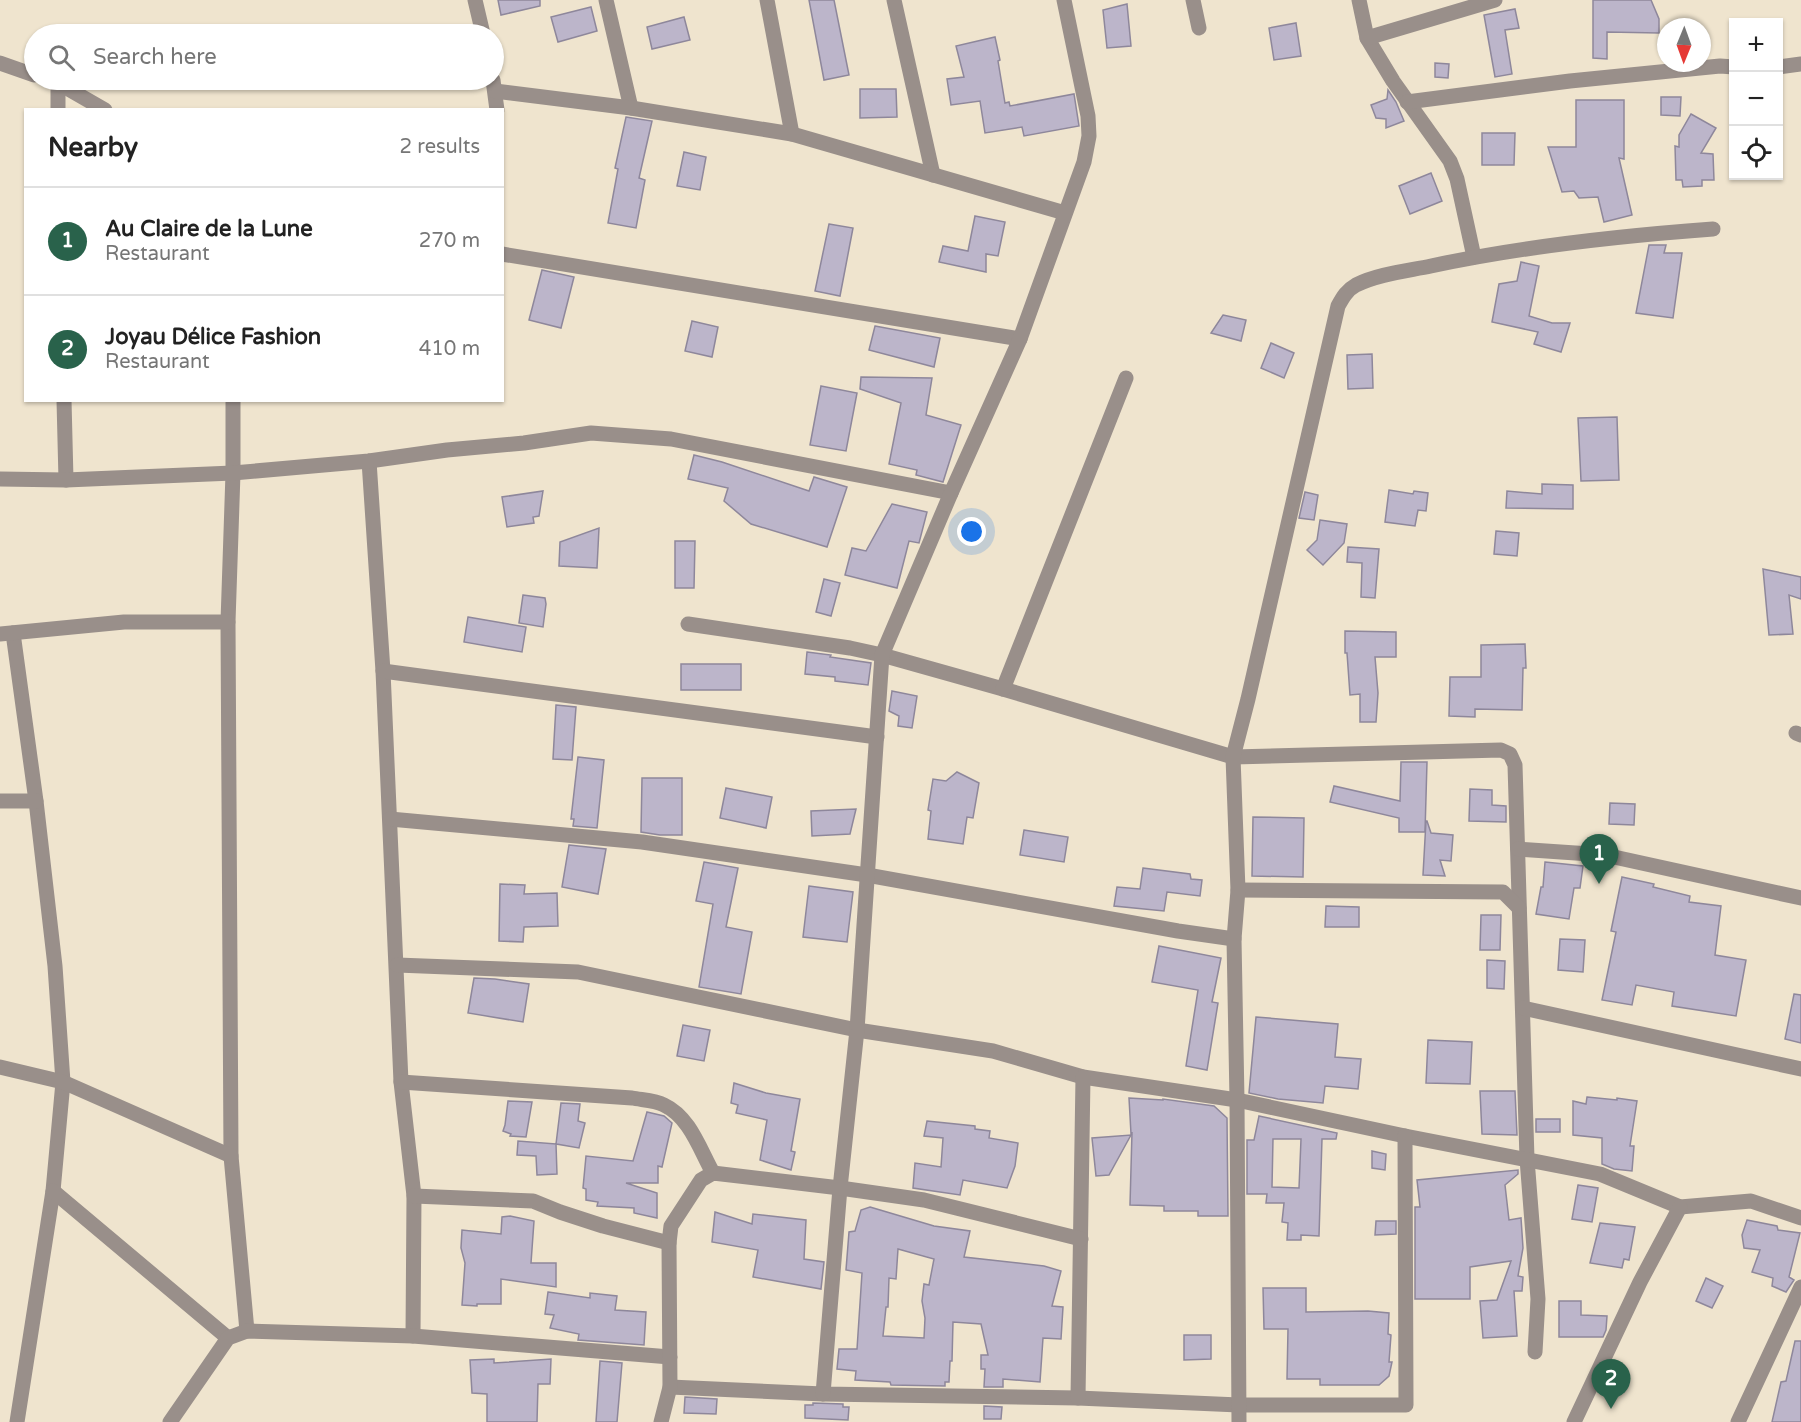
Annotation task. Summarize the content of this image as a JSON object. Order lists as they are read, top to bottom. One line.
{"north":"bottom","page":{"map_buttons":["+","−"],"search":"Search here","heading":["Nearby","2 results"],"list":[{"mark":"1","name":"Au Claire de la Lune","note":"Restaurant","value":"270 m"},{"mark":"2","name":"Joyau Délice Fashion","note":"Restaurant","value":"410 m"}],"pins":["1","2"]}}
